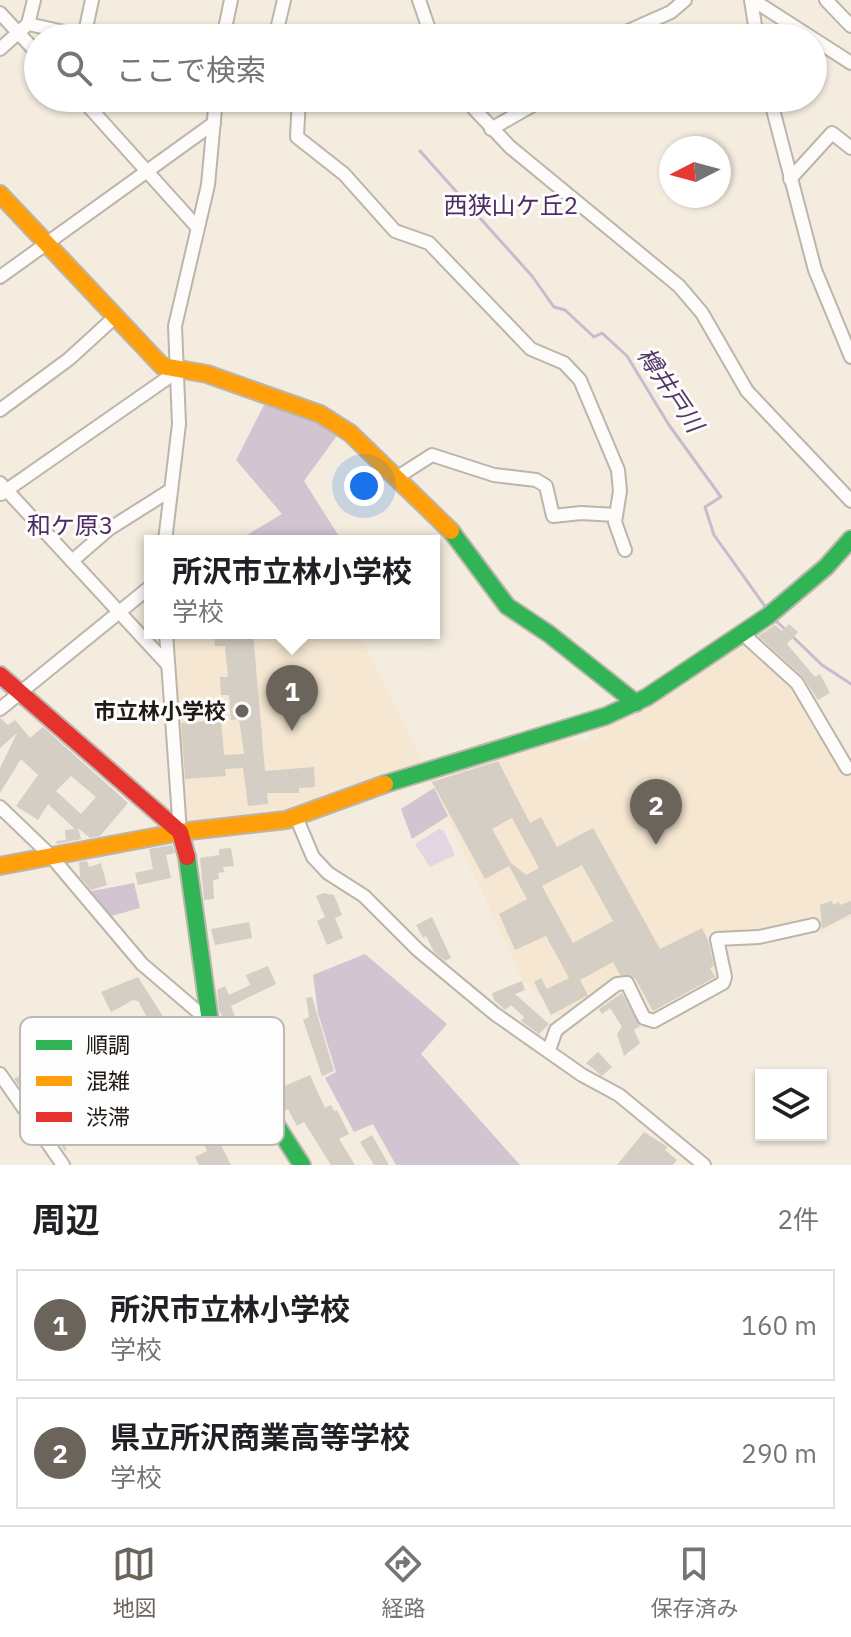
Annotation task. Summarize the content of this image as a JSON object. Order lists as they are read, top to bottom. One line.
{"districts":["西狭山ケ丘2","和ケ原3"],"water":["樽井戸川"],"places":["市立林小学校"],"legend":["順調","混雑","渋滞"],"north":"left","page":{"search":"ここで検索","popup":["所沢市立林小学校","学校"],"pins":["1","2"],"heading":["周辺","2件"],"list":[{"mark":"1","name":"所沢市立林小学校","note":"学校","value":"160 m"},{"mark":"2","name":"県立所沢商業高等学校","note":"学校","value":"290 m"}],"nav":["地図","経路","保存済み"]}}
